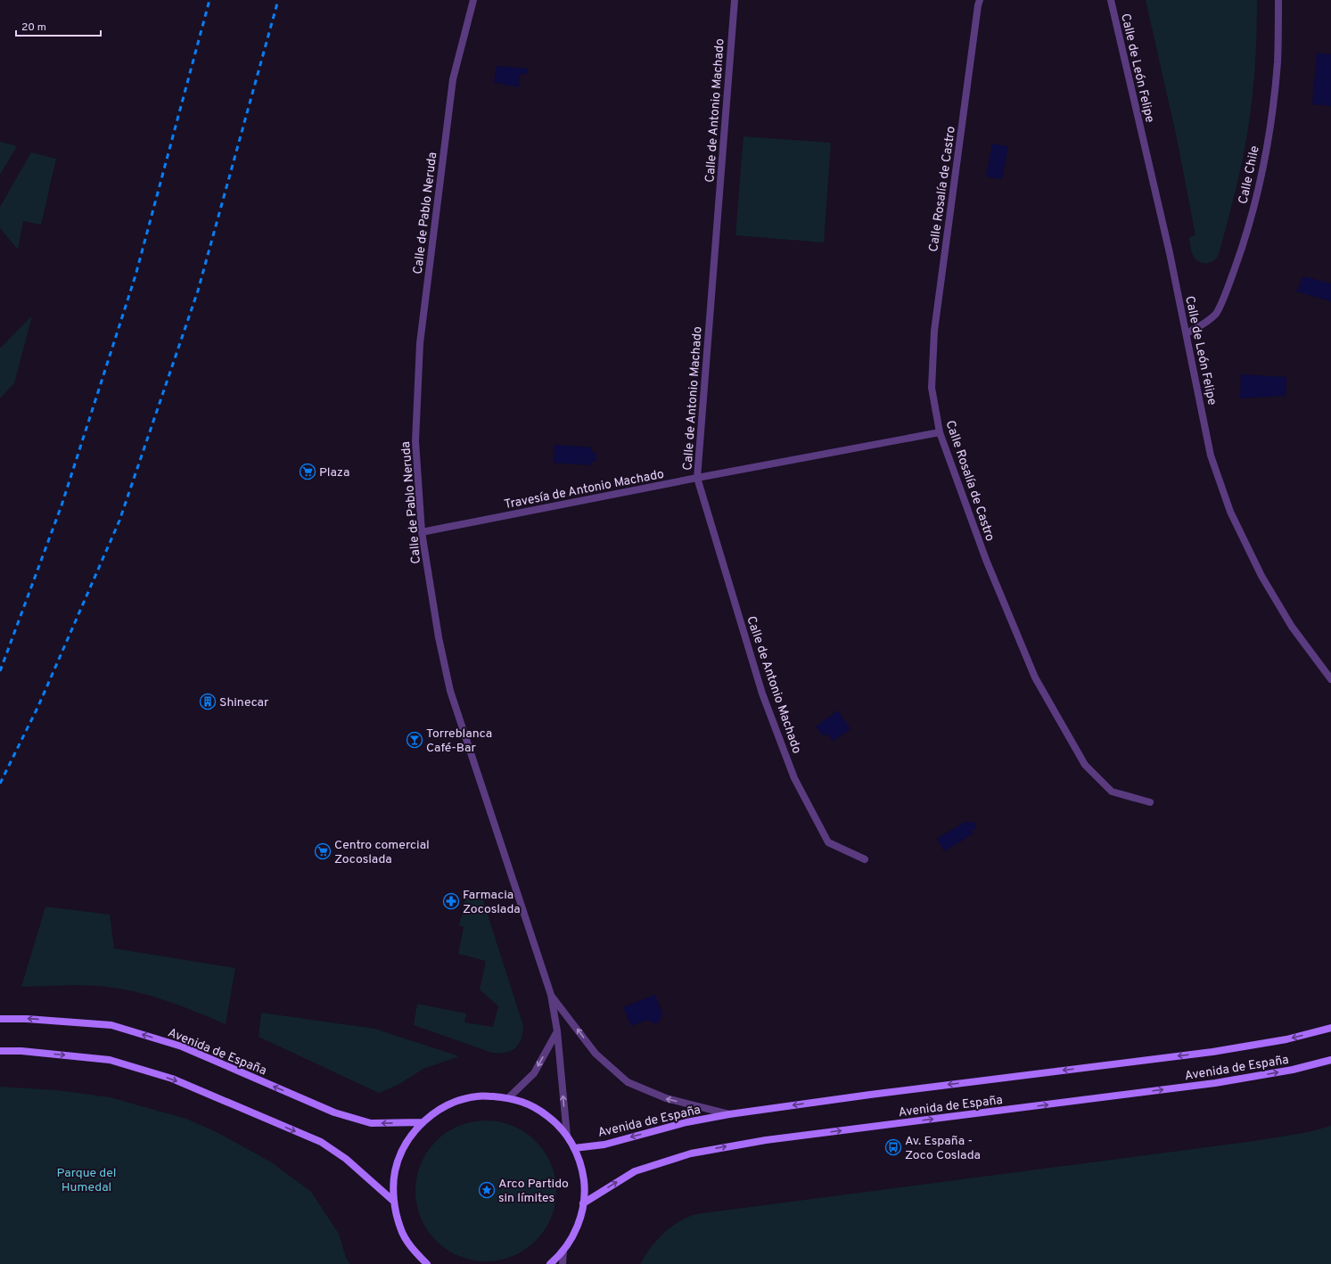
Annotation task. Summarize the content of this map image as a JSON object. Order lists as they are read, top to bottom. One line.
{"streets":{"street":["Calle de León Felipe","Calle de Antonio Machado","Calle Chile","Calle Rosalía de Castro","Calle de Pablo Neruda","Travesía de Antonio Machado","Avenida de España"]},"crossings":[["Calle de León Felipe","Calle Chile"],["Calle de Antonio Machado","Travesía de Antonio Machado"],["Calle Rosalía de Castro","Travesía de Antonio Machado"],["Calle de Pablo Neruda","Travesía de Antonio Machado"],["Calle de Pablo Neruda","Avenida de España"]],"parks":["Parque del Humedal"],"places":{"supermarket":["Plaza","Centro comercial Zocoslada"],"building":["Shinecar"],"bar":["Torreblanca Café-Bar"],"pharmacy":["Farmacia Zocoslada"],"bus stop":["Av. España - Zoco Coslada"],"place":["Arco Partido sin límites"]},"scale_bar":"20 m"}
